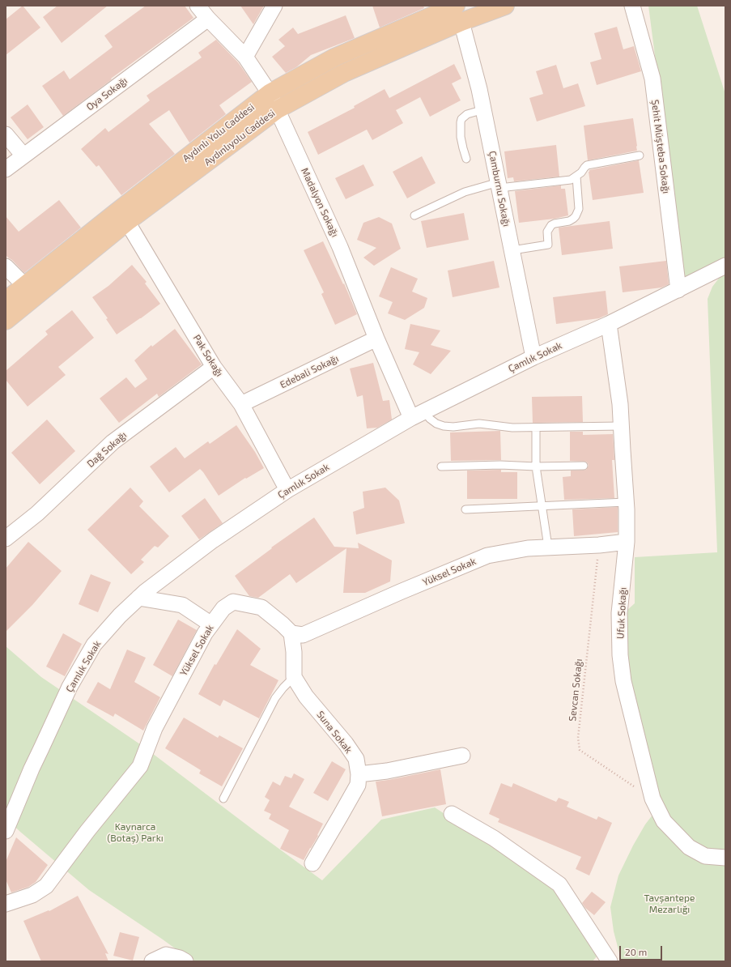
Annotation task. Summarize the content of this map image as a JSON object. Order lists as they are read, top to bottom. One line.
{"streets":{"main road":["Aydınlı Yolu Caddesi","Aydınlıyolu Caddesi"],"street":["Oya Sokağı","Şehit Müşteba Sokağı","Çamburnu Sokağı","Madalyon Sokağı","Pak Sokağı","Çamlık Sokak","Edebali Sokağı","Dağ Sokağı","Yüksel Sokak","Ufuk Sokağı","Suna Sokak"],"path":["Sevcan Sokağı"]},"crossings":[["Oya Sokağı","Madalyon Sokağı"],["Aydınlı Yolu Caddesi","Aydınlıyolu Caddesi"],["Aydınlı Yolu Caddesi","Çamburnu Sokağı"],["Aydınlı Yolu Caddesi","Madalyon Sokağı"],["Aydınlıyolu Caddesi","Çamburnu Sokağı"],["Aydınlıyolu Caddesi","Madalyon Sokağı"],["Aydınlıyolu Caddesi","Pak Sokağı"],["Şehit Müşteba Sokağı","Çamlık Sokak"],["Çamburnu Sokağı","Çamlık Sokak"],["Madalyon Sokağı","Çamlık Sokak"],["Madalyon Sokağı","Edebali Sokağı"],["Pak Sokağı","Çamlık Sokak"],["Pak Sokağı","Edebali Sokağı"],["Pak Sokağı","Dağ Sokağı"],["Çamlık Sokak","Ufuk Sokağı"],["Yüksel Sokak","Ufuk Sokağı"],["Yüksel Sokak","Sevcan Sokağı"],["Ufuk Sokağı","Sevcan Sokağı"]],"parks":["Kaynarca (Botaş) Parkı","Tavşantepe Mezarlığı"],"scale_bar":"20 m"}
